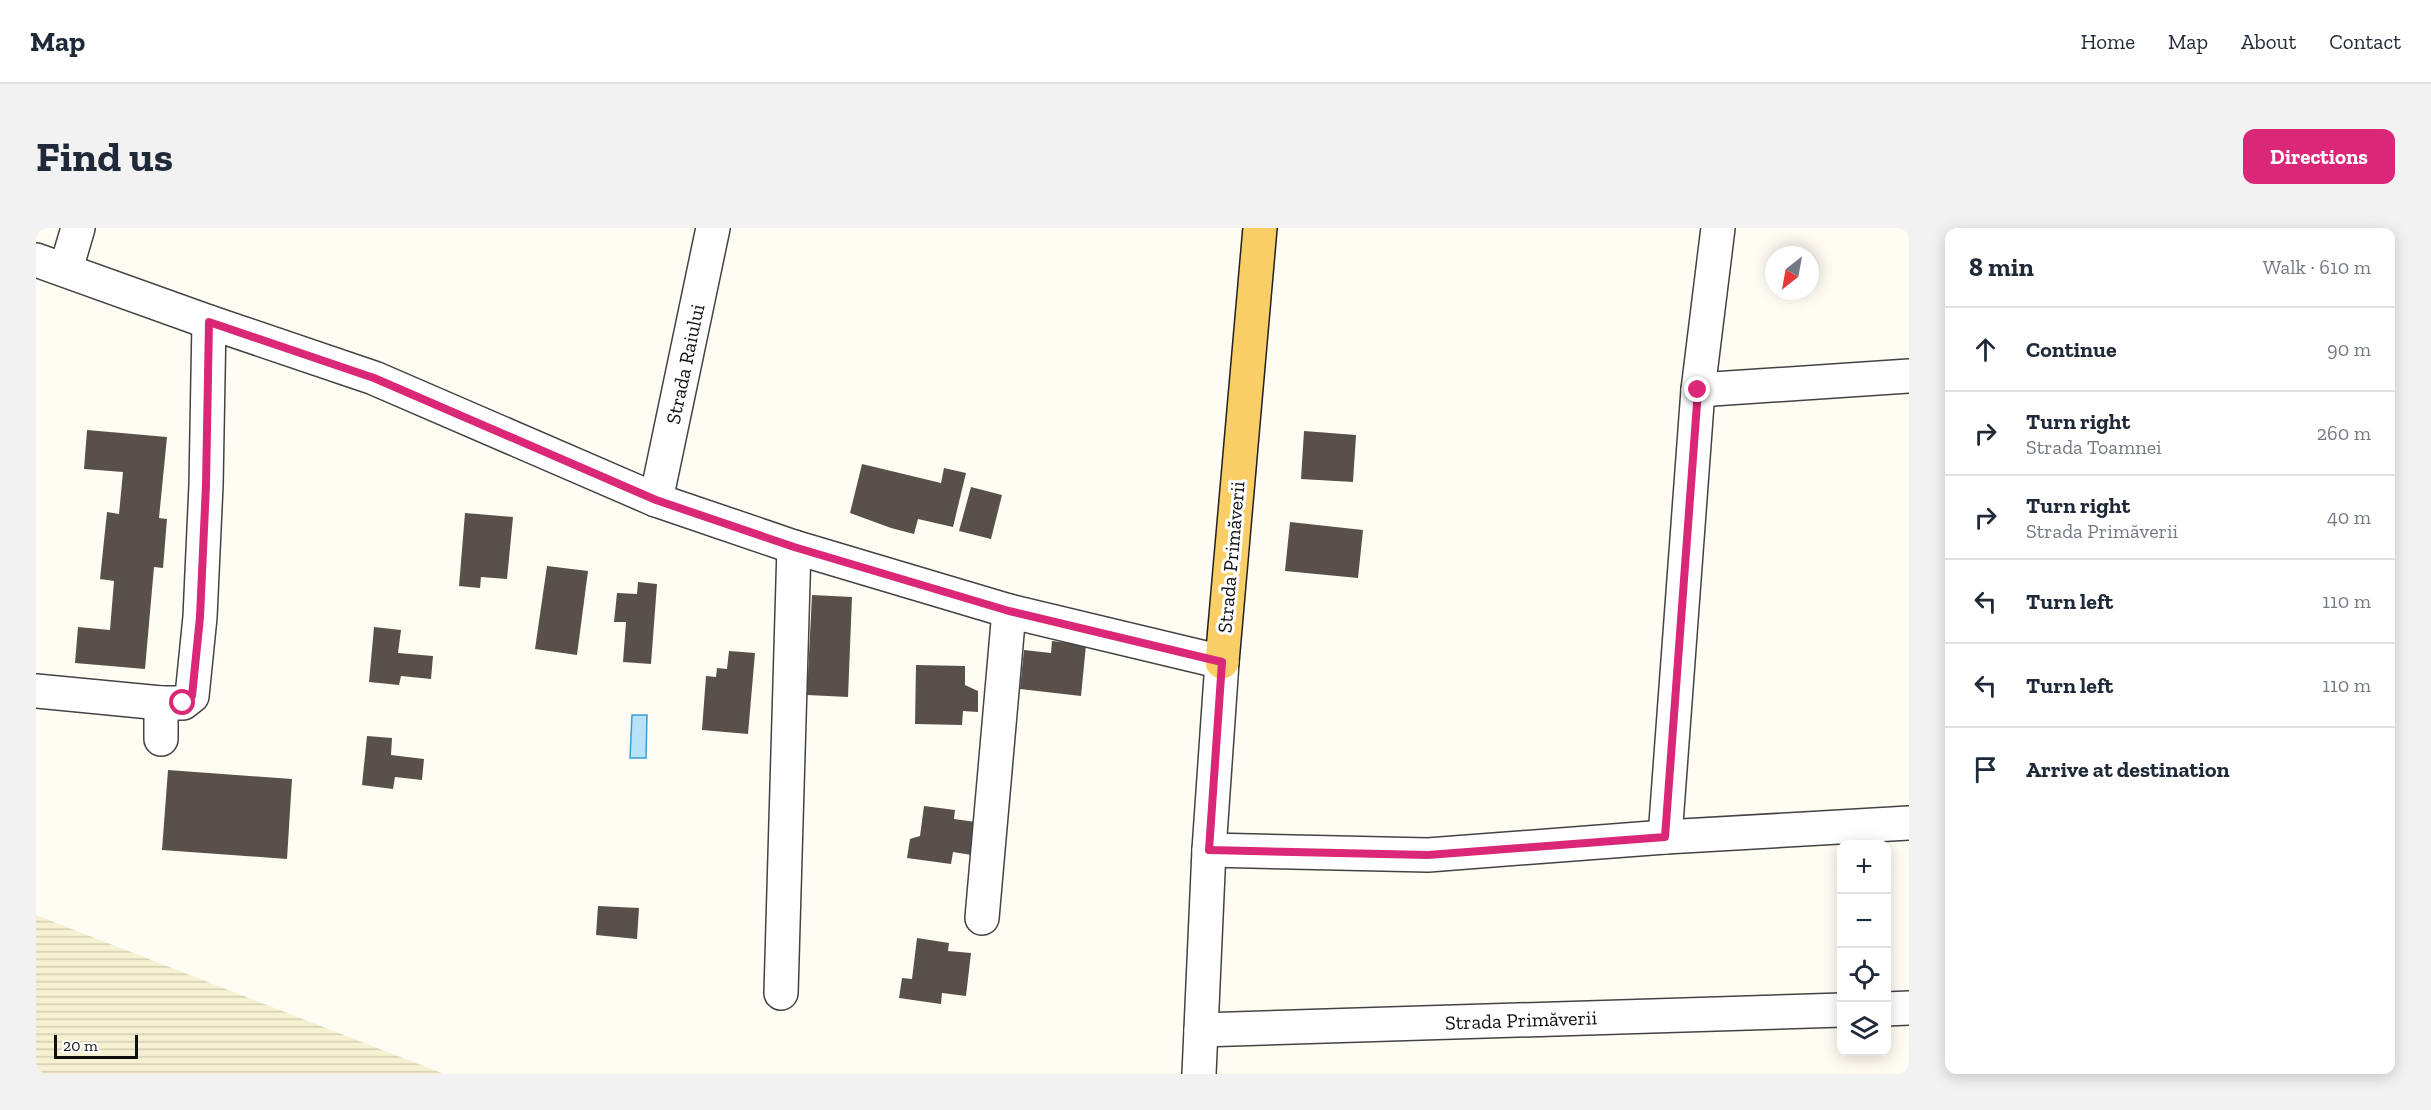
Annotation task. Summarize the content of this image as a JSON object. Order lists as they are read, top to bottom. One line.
{"streets":{"main road":["Strada Primăverii"],"street":["Strada Raiului"]},"scale_bar":"20 m","north":"bottom left","page":{"header":"Map","nav":["Home","Map","About","Contact"],"buttons":"Directions","title":"Find us","heading":["8 min","Walk · 610 m"],"list":[["Continue","90 m"],["Turn right","Strada Toamnei","260 m"],["Turn right","Strada Primăverii","40 m"],["Turn left","110 m"],["Turn left","110 m"],"Arrive at destination"],"map_buttons":["+","−"],"scale":"20 m"}}
